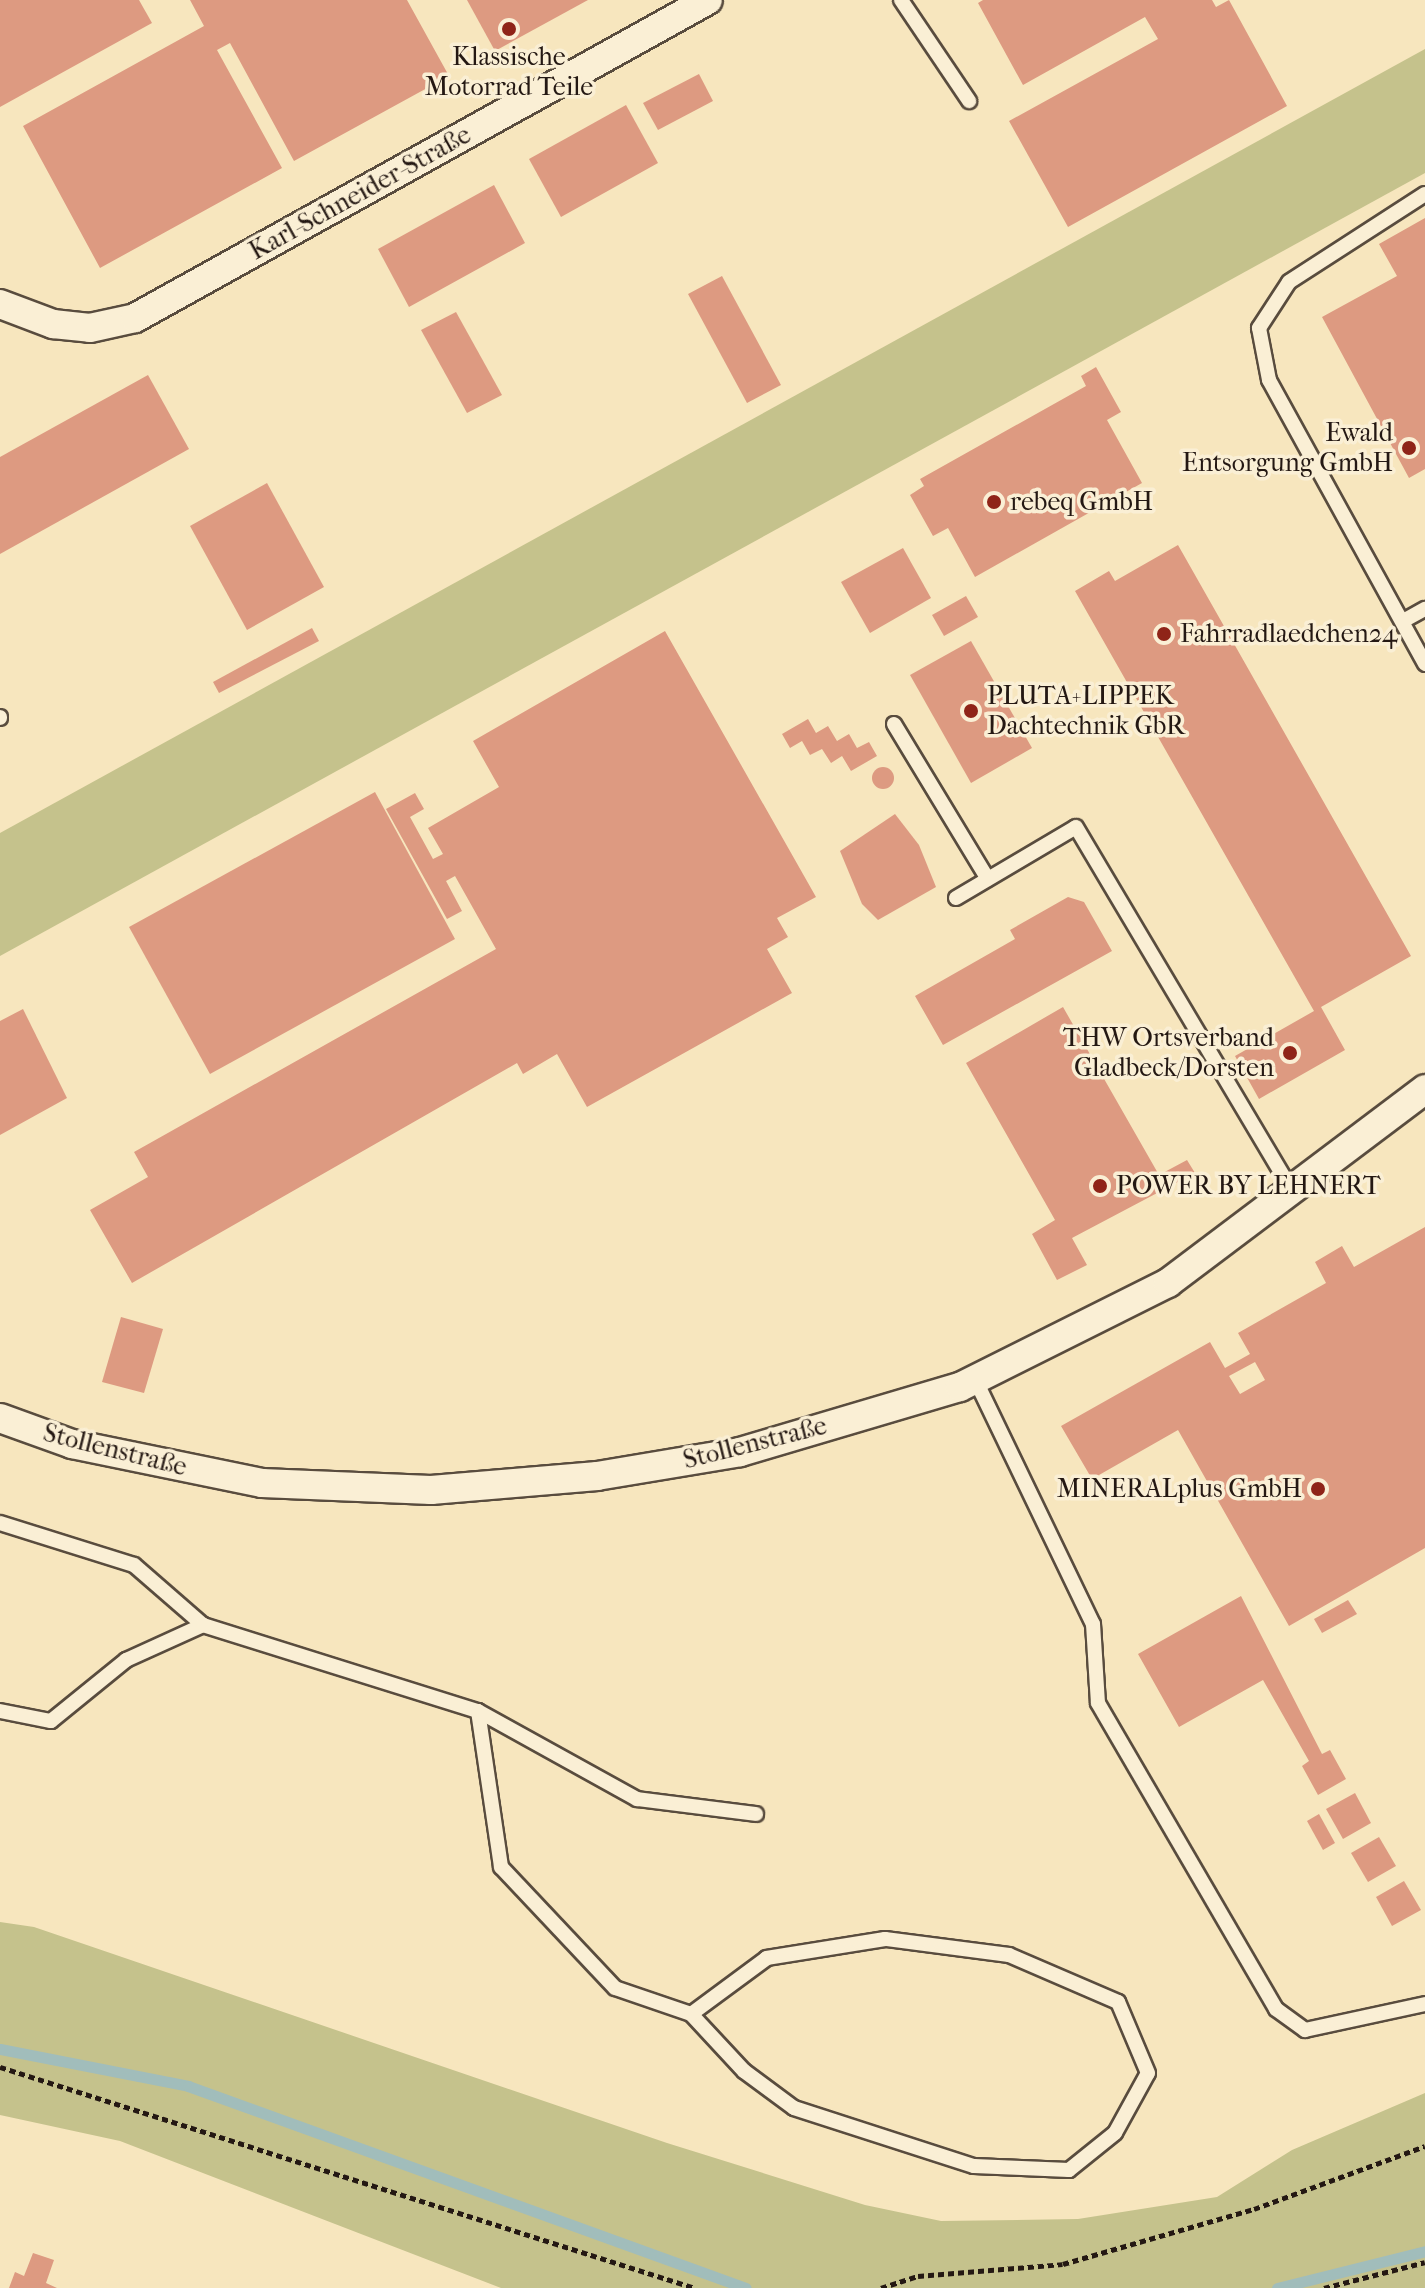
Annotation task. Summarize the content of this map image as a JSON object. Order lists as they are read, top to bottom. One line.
{"streets":{"street":["Karl-Schneider-Straße","Stollenstraße"]},"places":["Klassische Motorrad Teile","Ewald Entsorgung GmbH","rebeq GmbH","Fahrradlaedchen24","PLUTA+LIPPEK Dachtechnik GbR","THW Ortsverband Gladbeck/Dorsten","POWER BY LEHNERT","MINERALplus GmbH"]}
